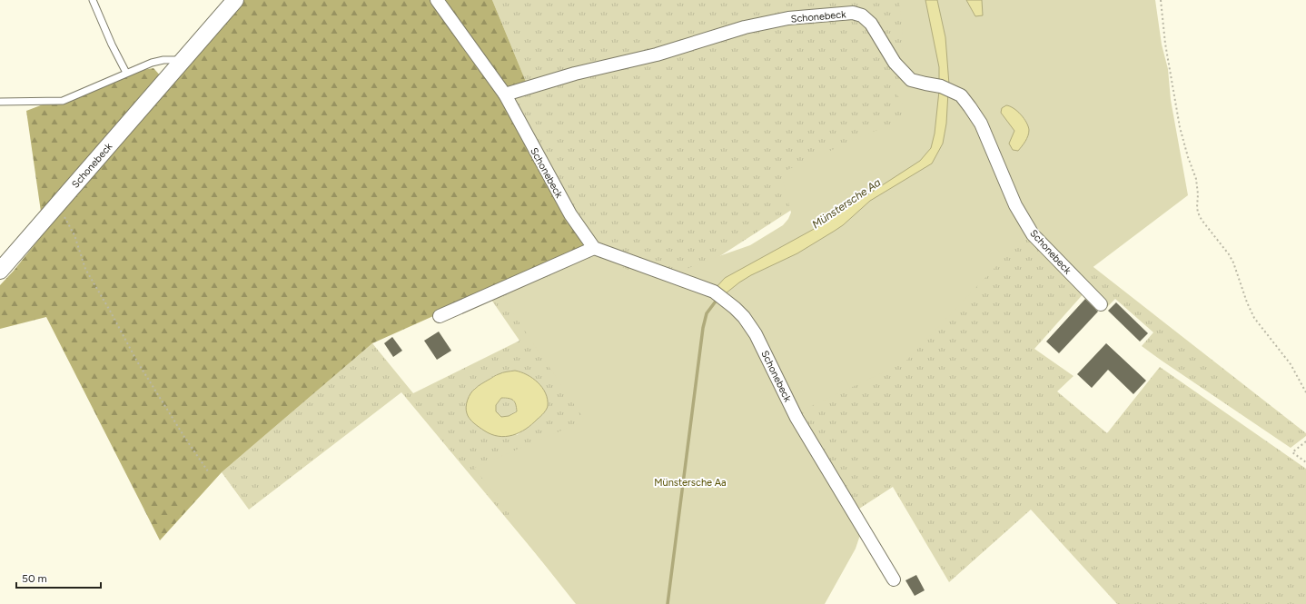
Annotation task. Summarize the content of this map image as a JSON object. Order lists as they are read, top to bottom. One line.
{"streets":{"street":["Schonebeck"]},"water":["Münstersche Aa"],"parks":["Münstersche Aa"],"scale_bar":"50 m"}
